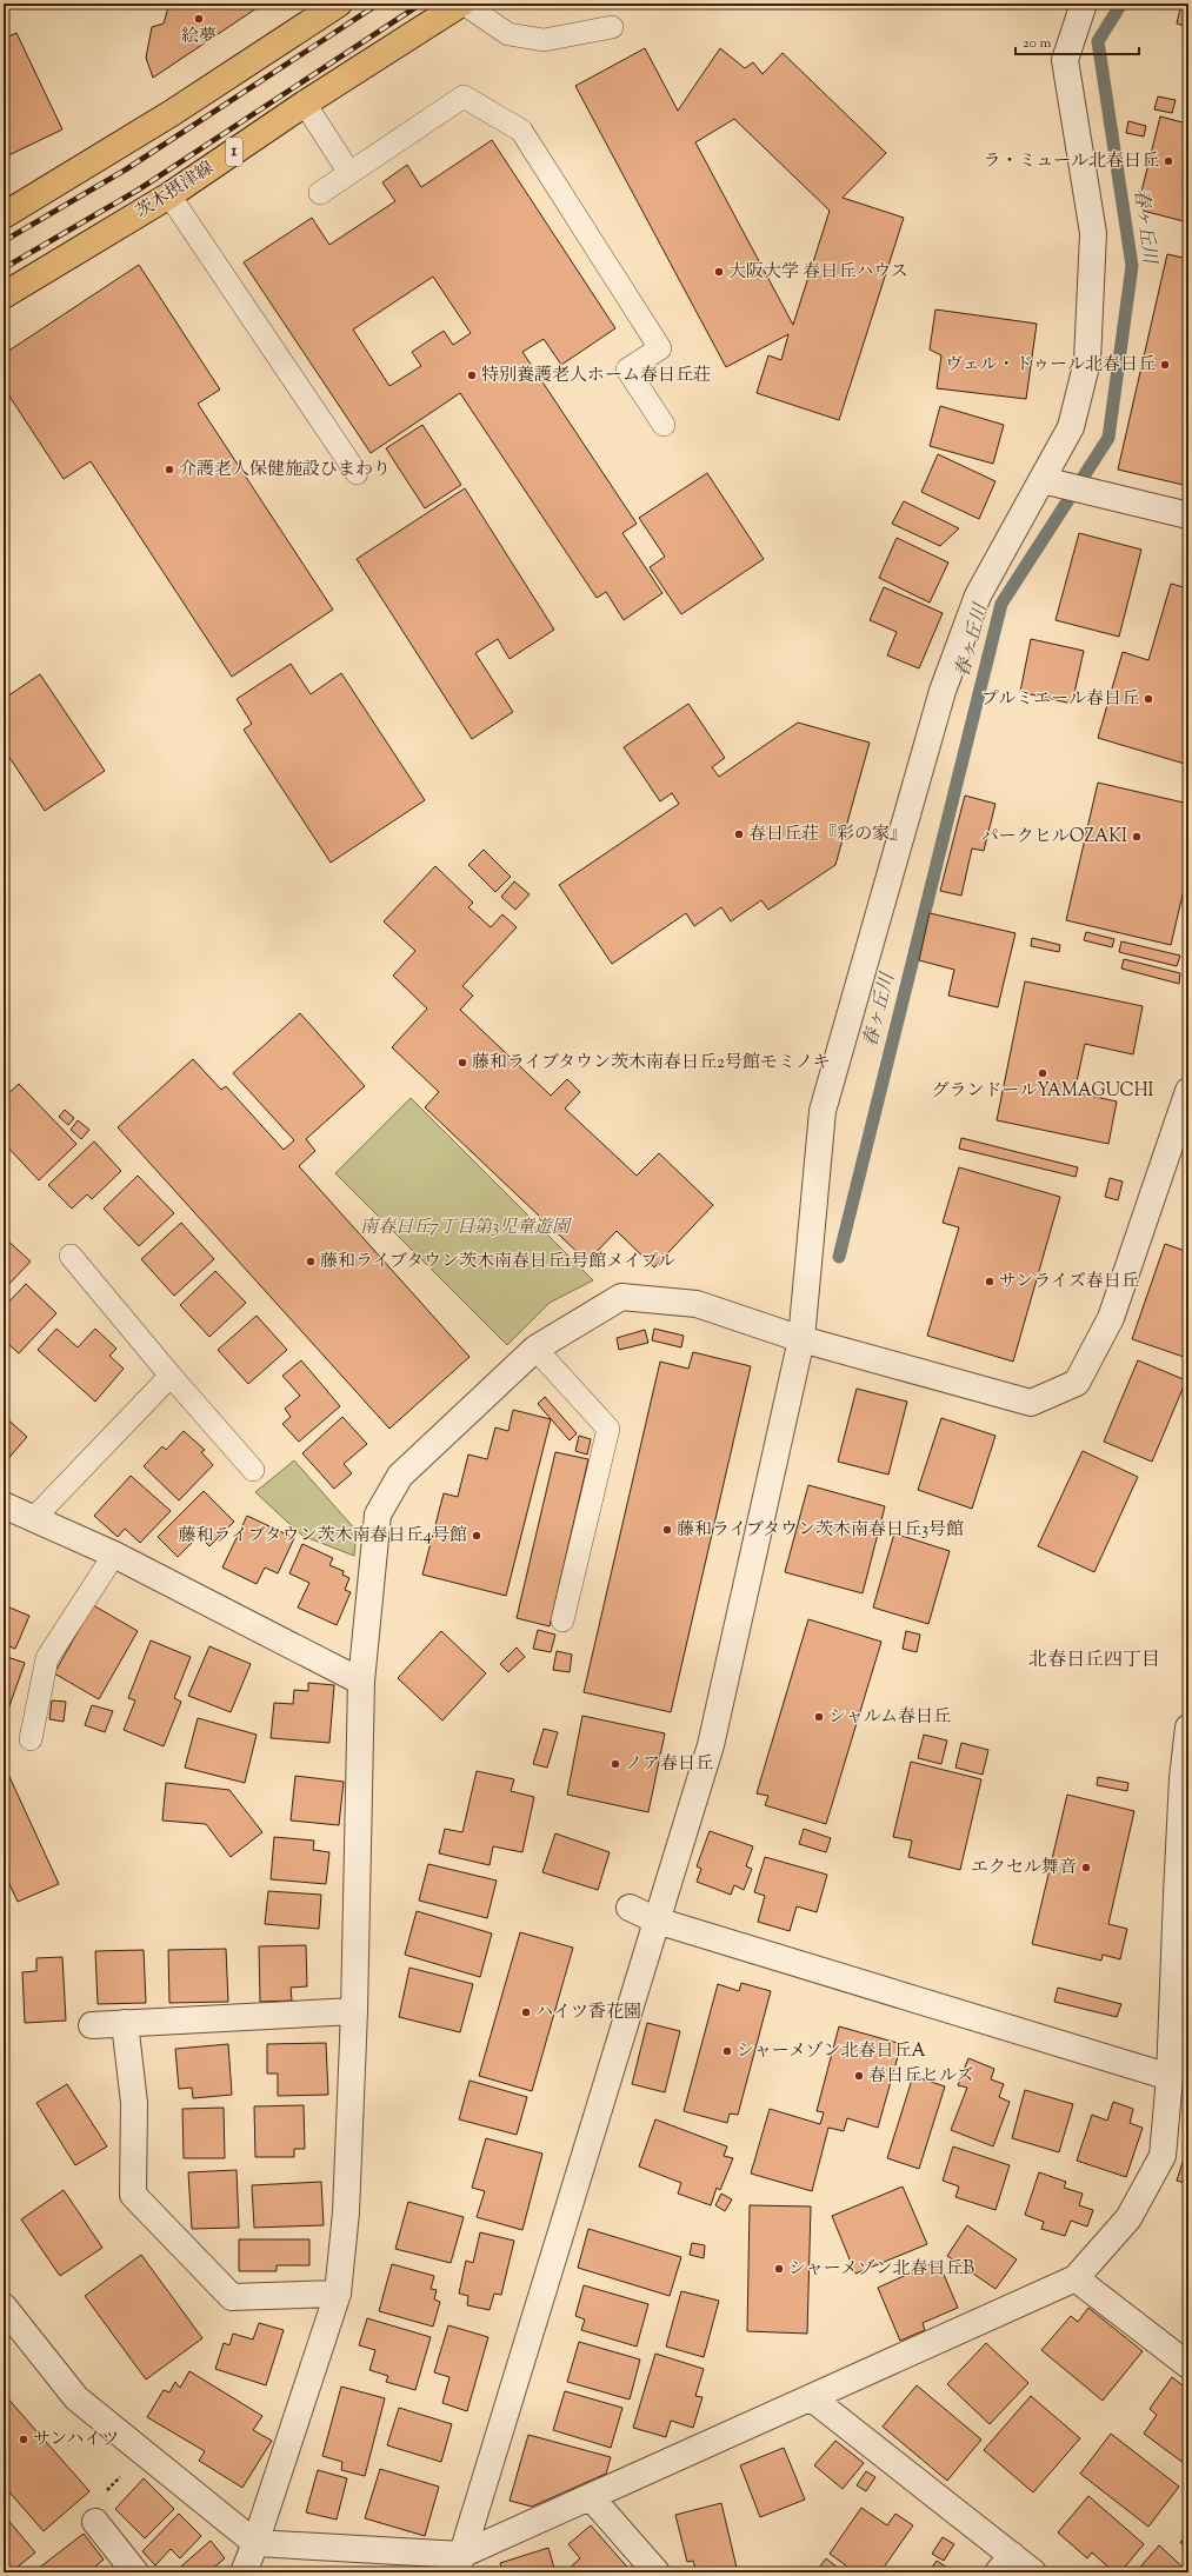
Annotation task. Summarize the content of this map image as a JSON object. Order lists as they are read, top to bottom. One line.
{"streets":{"main road":["1","茨木摂津線"]},"districts":["北春日丘四丁目"],"water":["春ヶ丘川"],"parks":["南春日丘7丁目第3児童遊園"],"places":["絵夢","ラ・ミュール北春日丘","大阪大学 春日丘ハウス","ヴェル・ドゥール北春日丘","特別養護老人ホーム春日丘荘","介護老人保健施設ひまわり","プルミエール春日丘","春日丘荘『彩の家』","パークヒルOZAKI","藤和ライブタウン茨木南春日丘2号館モミノキ","グランドールYAMAGUCHI","藤和ライブタウン茨木南春日丘1号館メイプル","サンライズ春日丘","藤和ライブタウン茨木南春日丘3号館","藤和ライブタウン茨木南春日丘4号館","シャルム春日丘","ノア春日丘","エクセル舞音","ハイツ香花園","シャーメゾン北春日丘A","春日丘ヒルズ","シャーメゾン北春日丘B","サンハイツ"],"scale_bar":"20 m"}
